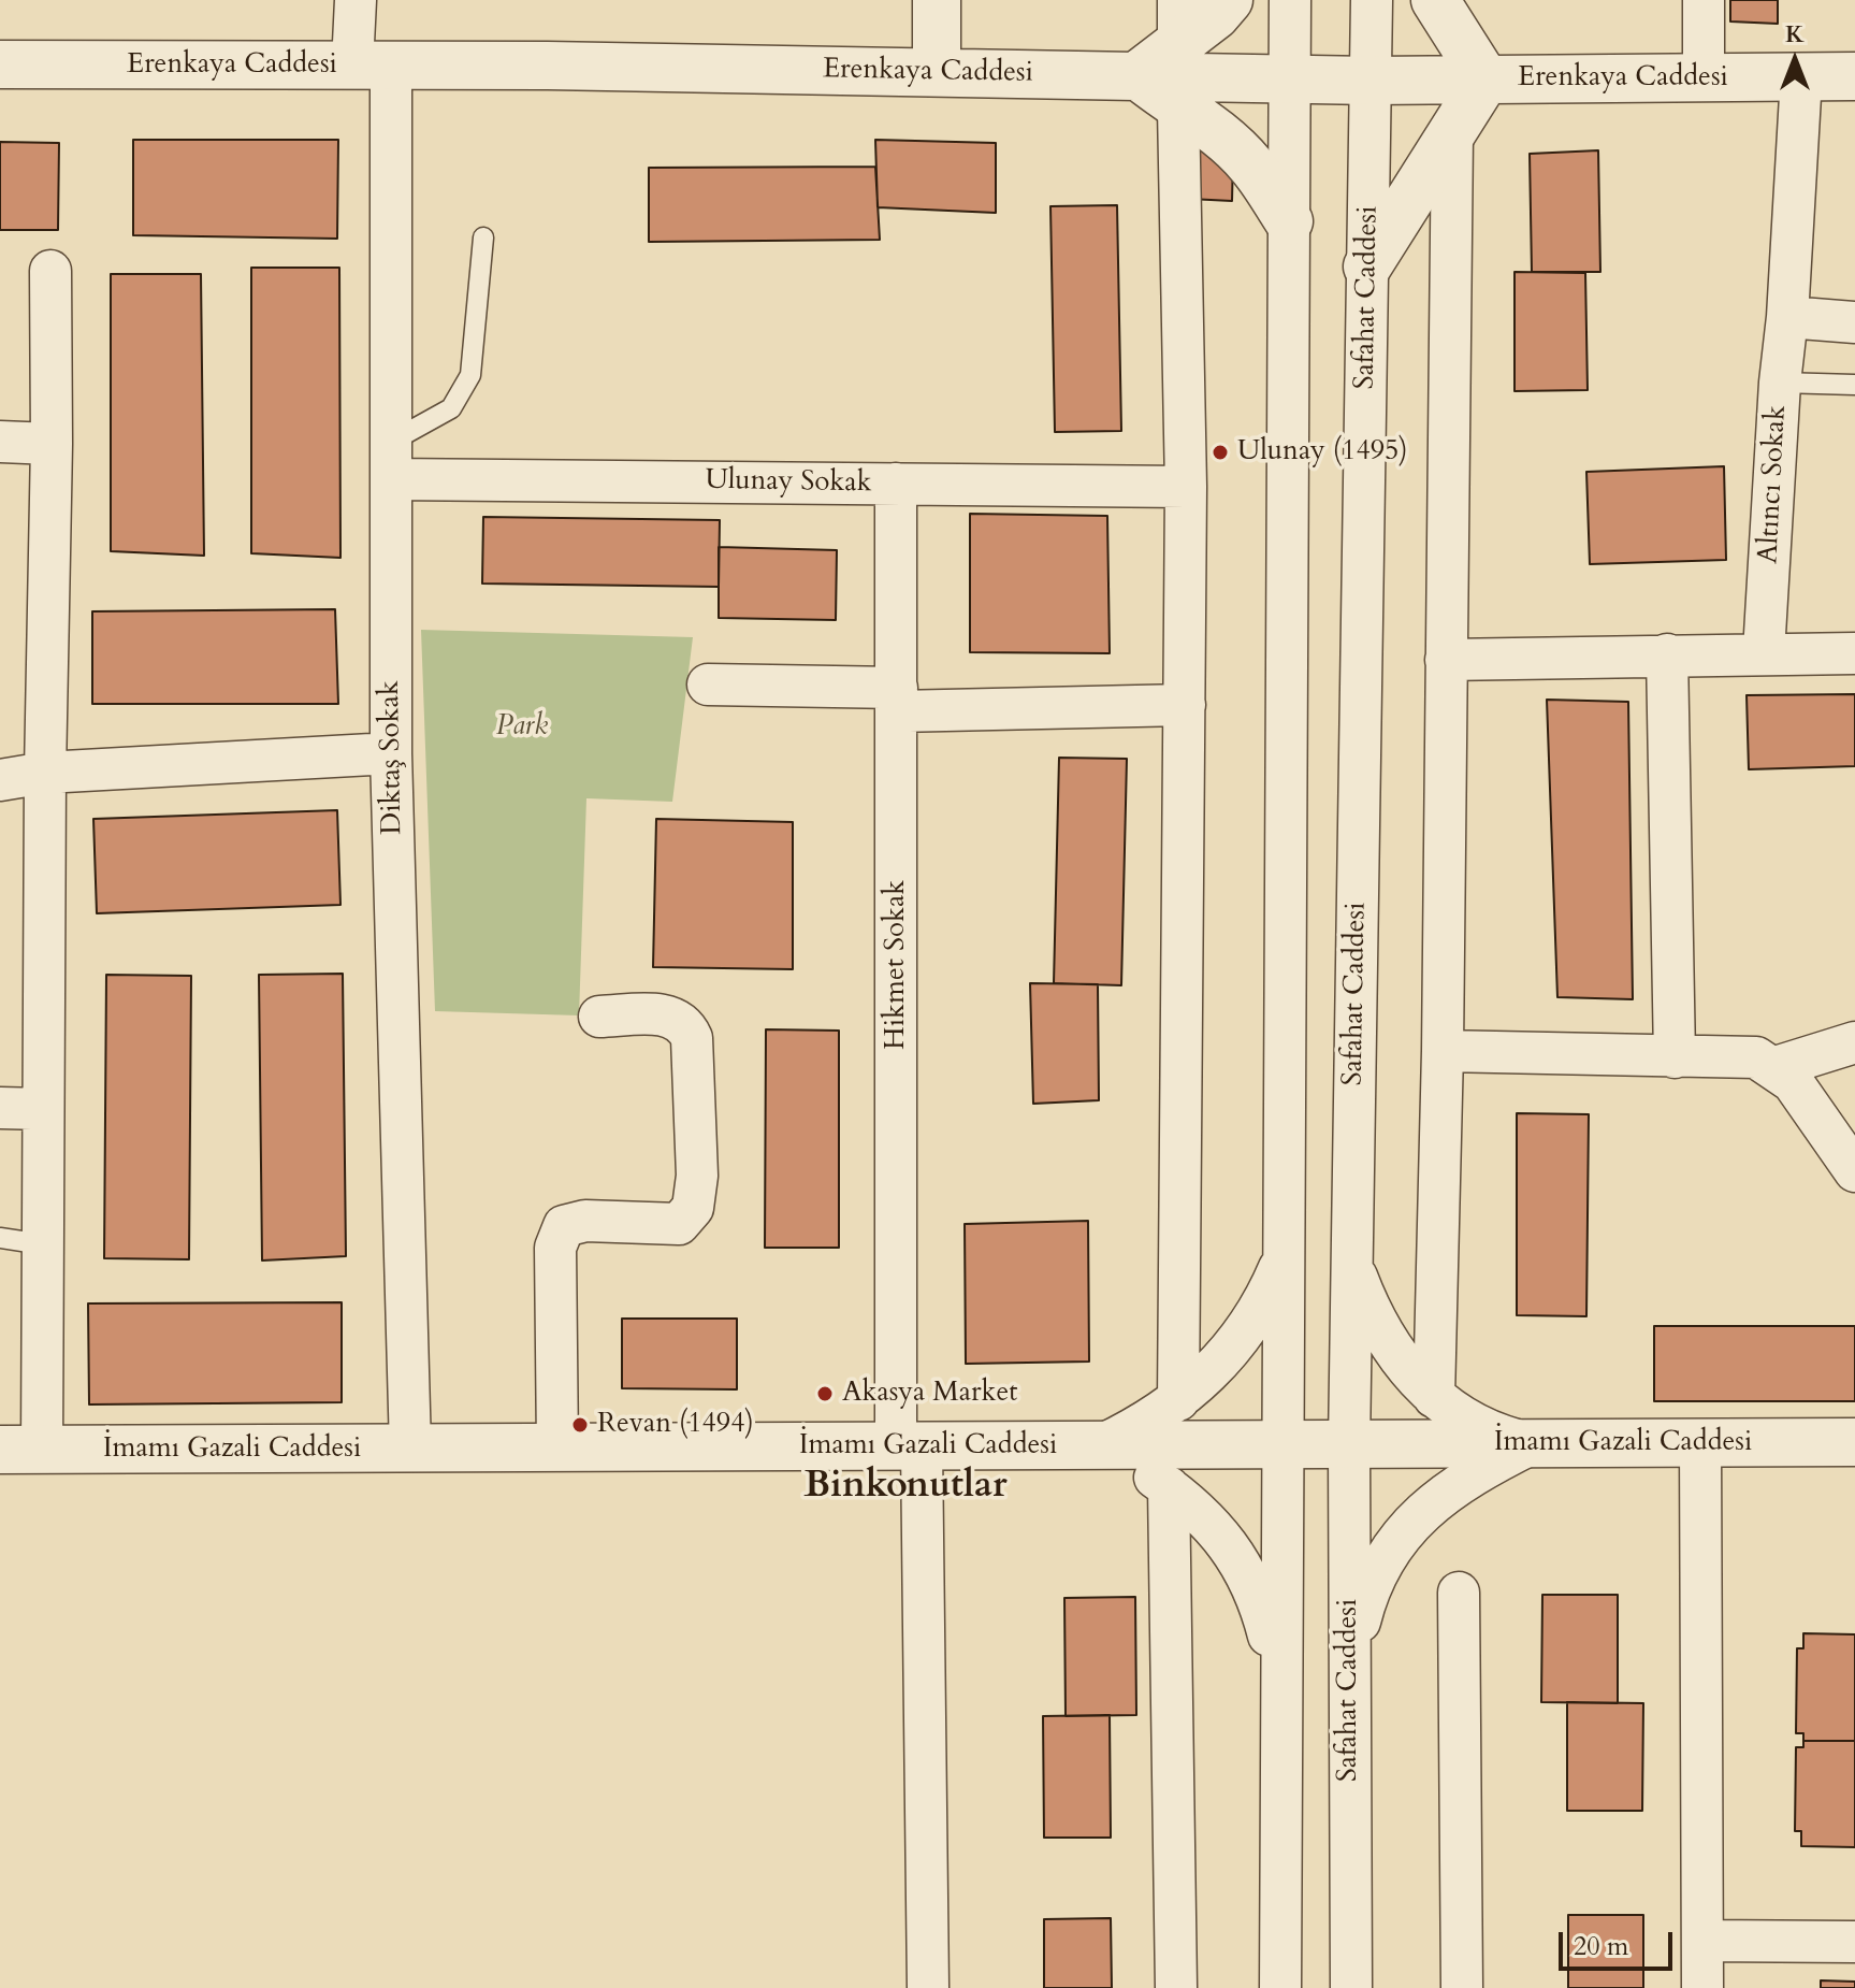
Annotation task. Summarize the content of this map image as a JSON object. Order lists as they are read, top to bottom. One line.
{"streets":{"street":["Erenkaya Caddesi","Safahat Caddesi","Ulunay Sokak","Altıncı Sokak","Diktaş Sokak","Hikmet Sokak","İmamı Gazali Caddesi"]},"crossings":[["Erenkaya Caddesi","Safahat Caddesi"],["Erenkaya Caddesi","Altıncı Sokak"],["Erenkaya Caddesi","Diktaş Sokak"],["Safahat Caddesi","İmamı Gazali Caddesi"],["Ulunay Sokak","Diktaş Sokak"],["Ulunay Sokak","Hikmet Sokak"],["Diktaş Sokak","İmamı Gazali Caddesi"],["Hikmet Sokak","İmamı Gazali Caddesi"]],"districts":["Binkonutlar"],"parks":["Park"],"places":["Ulunay (1495)","Akasya Market","Revan (1494)"],"scale_bar":"20 m","north":"top"}
